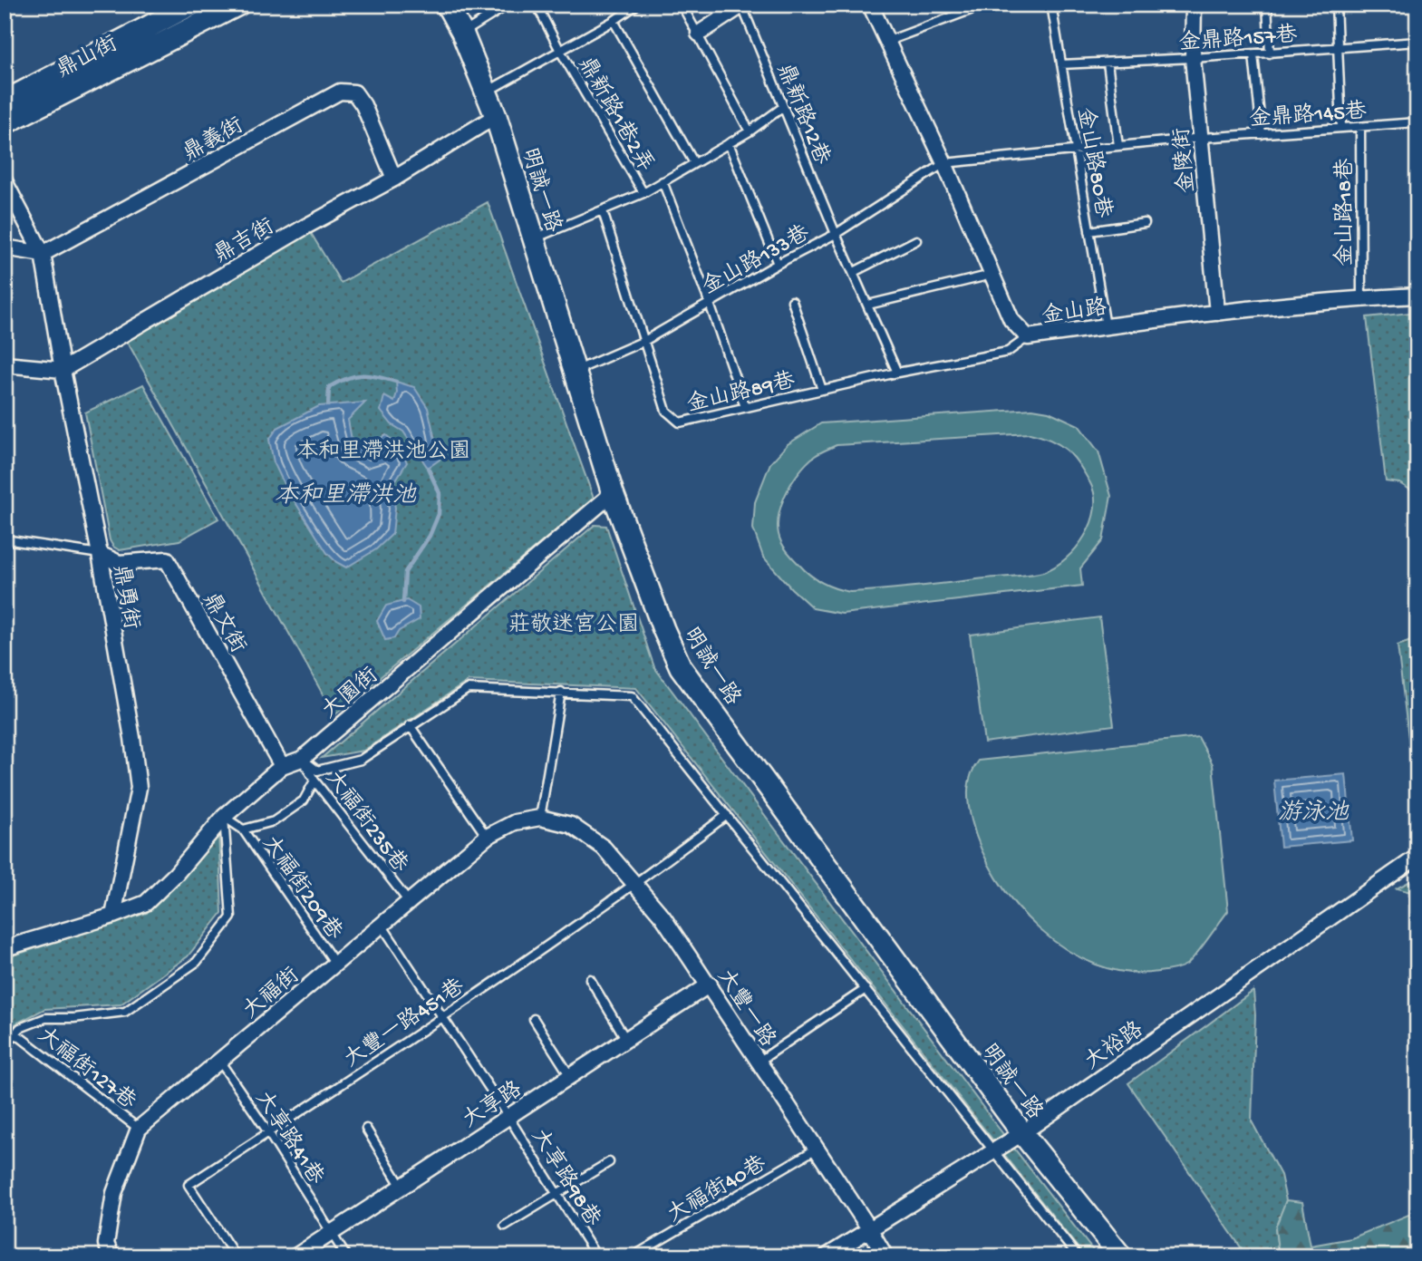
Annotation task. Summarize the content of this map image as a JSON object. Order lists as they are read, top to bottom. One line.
{"streets":{"street":["鼎山街","鼎義街","金陵街","明誠一路","鼎吉街","金山路","鼎勇街","鼎文街","大園街","大福街","大豐一路","大裕路","大享路"],"lane":["金鼎路157巷","鼎新路1巷2弄","鼎新路12巷","金鼎路145巷","金山路80巷","金山路18巷","金山路133巷","金山路89巷","大福街235巷","大福街209巷","大豐一路451巷","大福街127巷","大享路41巷","大享路98巷","大福街40巷"]},"crossings":[["金鼎路157巷","金陵街"],["金鼎路157巷","金山路80巷"],["鼎新路12巷","金山路133巷"],["鼎新路12巷","金山路89巷"],["金鼎路145巷","金陵街"],["金鼎路145巷","金山路80巷"],["金鼎路145巷","金山路18巷"],["金鼎路145巷","金山路133巷"],["金鼎路145巷","金山路"],["鼎義街","鼎吉街"],["鼎義街","鼎勇街"],["金陵街","金山路"],["金山路80巷","金山路"],["明誠一路","鼎吉街"],["明誠一路","金山路133巷"],["明誠一路","大園街"],["明誠一路","大裕路"],["金山路18巷","金山路"],["鼎吉街","鼎勇街"],["金山路133巷","金山路"],["金山路133巷","金山路89巷"],["金山路","金山路89巷"],["鼎勇街","鼎文街"],["鼎勇街","大園街"],["鼎文街","大園街"],["大園街","大福街235巷"],["大福街235巷","大福街"],["大福街209巷","大福街"],["大福街","大豐一路"],["大福街","大福街127巷"],["大福街","大享路41巷"],["大福街","大享路98巷"],["大豐一路","大豐一路451巷"],["大豐一路","大裕路"],["大豐一路","大享路"],["大豐一路","大福街40巷"],["大豐一路451巷","大享路41巷"],["大豐一路451巷","大享路98巷"],["大享路","大享路41巷"],["大享路","大享路98巷"]],"water":["本和里滯洪池","游泳池"],"parks":["本和里滯洪池公園","莊敬迷宮公園"]}
